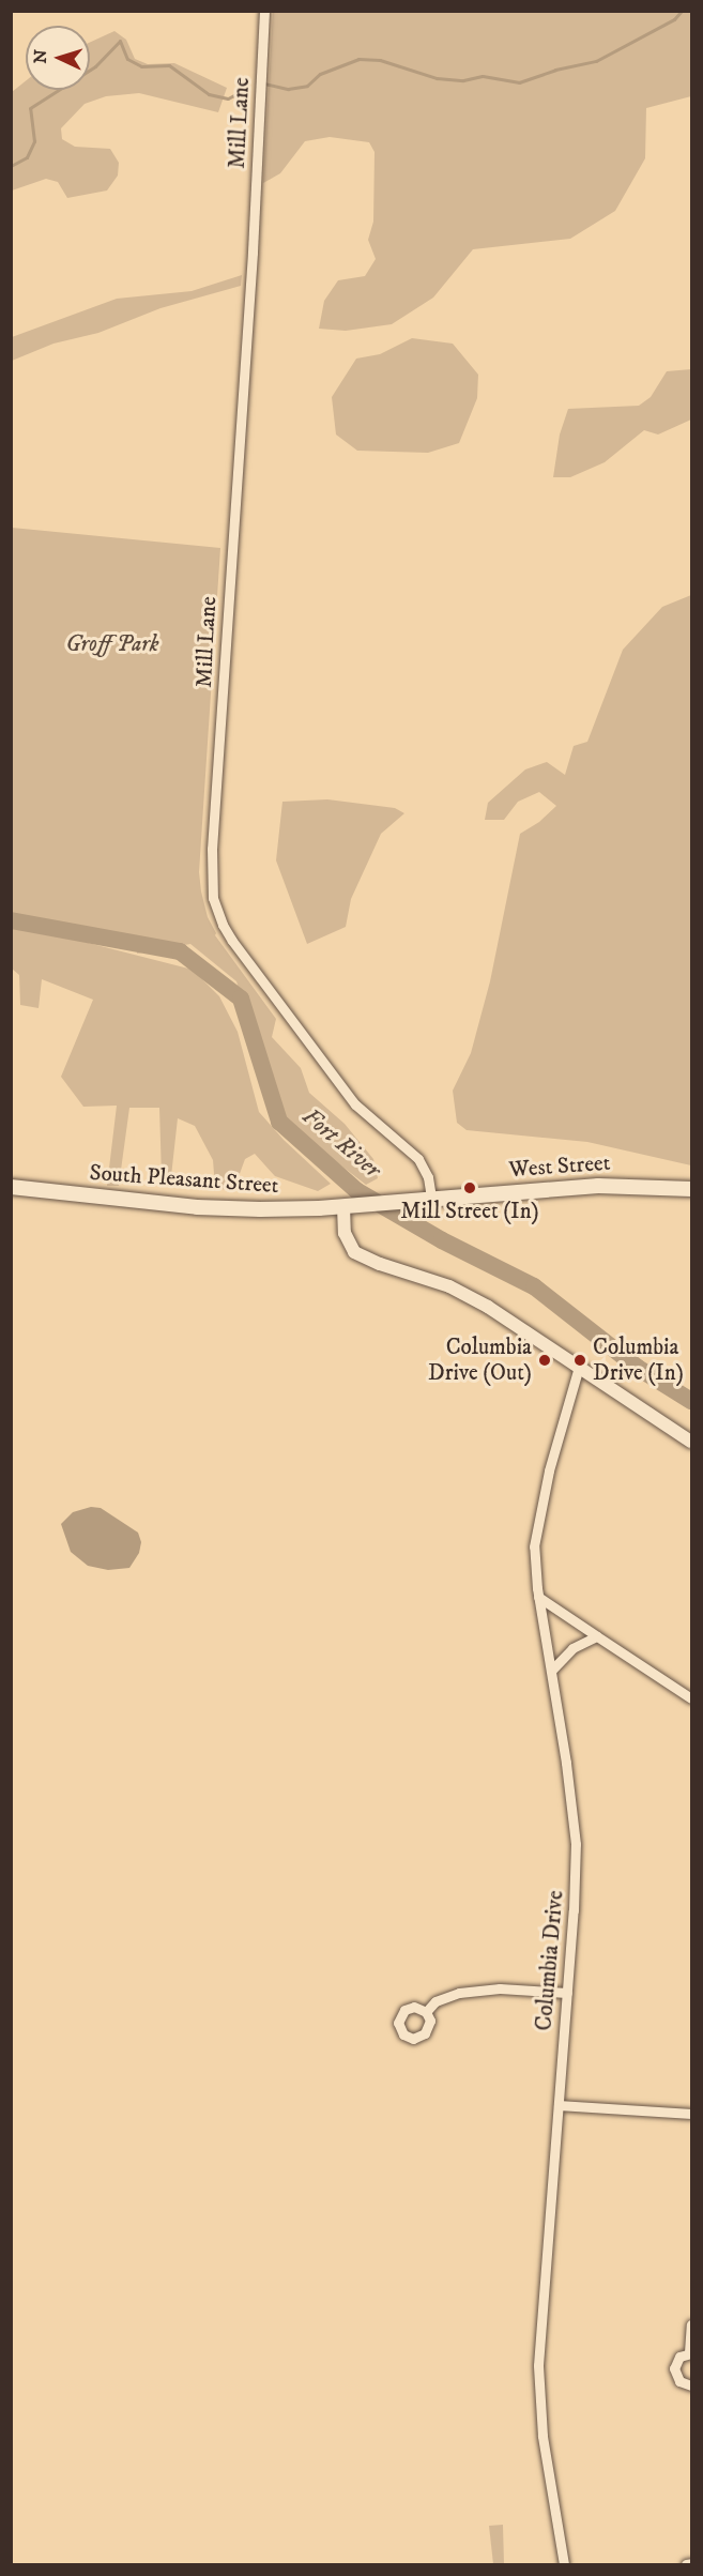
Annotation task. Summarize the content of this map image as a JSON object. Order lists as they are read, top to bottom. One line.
{"streets":{"main road":["West Street","South Pleasant Street"],"street":["Mill Lane","Columbia Drive"]},"crossings":[["Mill Lane","West Street"],["Mill Lane","South Pleasant Street"],["West Street","South Pleasant Street"]],"water":["Fort River"],"parks":["Groff Park"],"places":["Mill Street (In)","Columbia Drive (Out)","Columbia Drive (In)"],"north":"left"}
